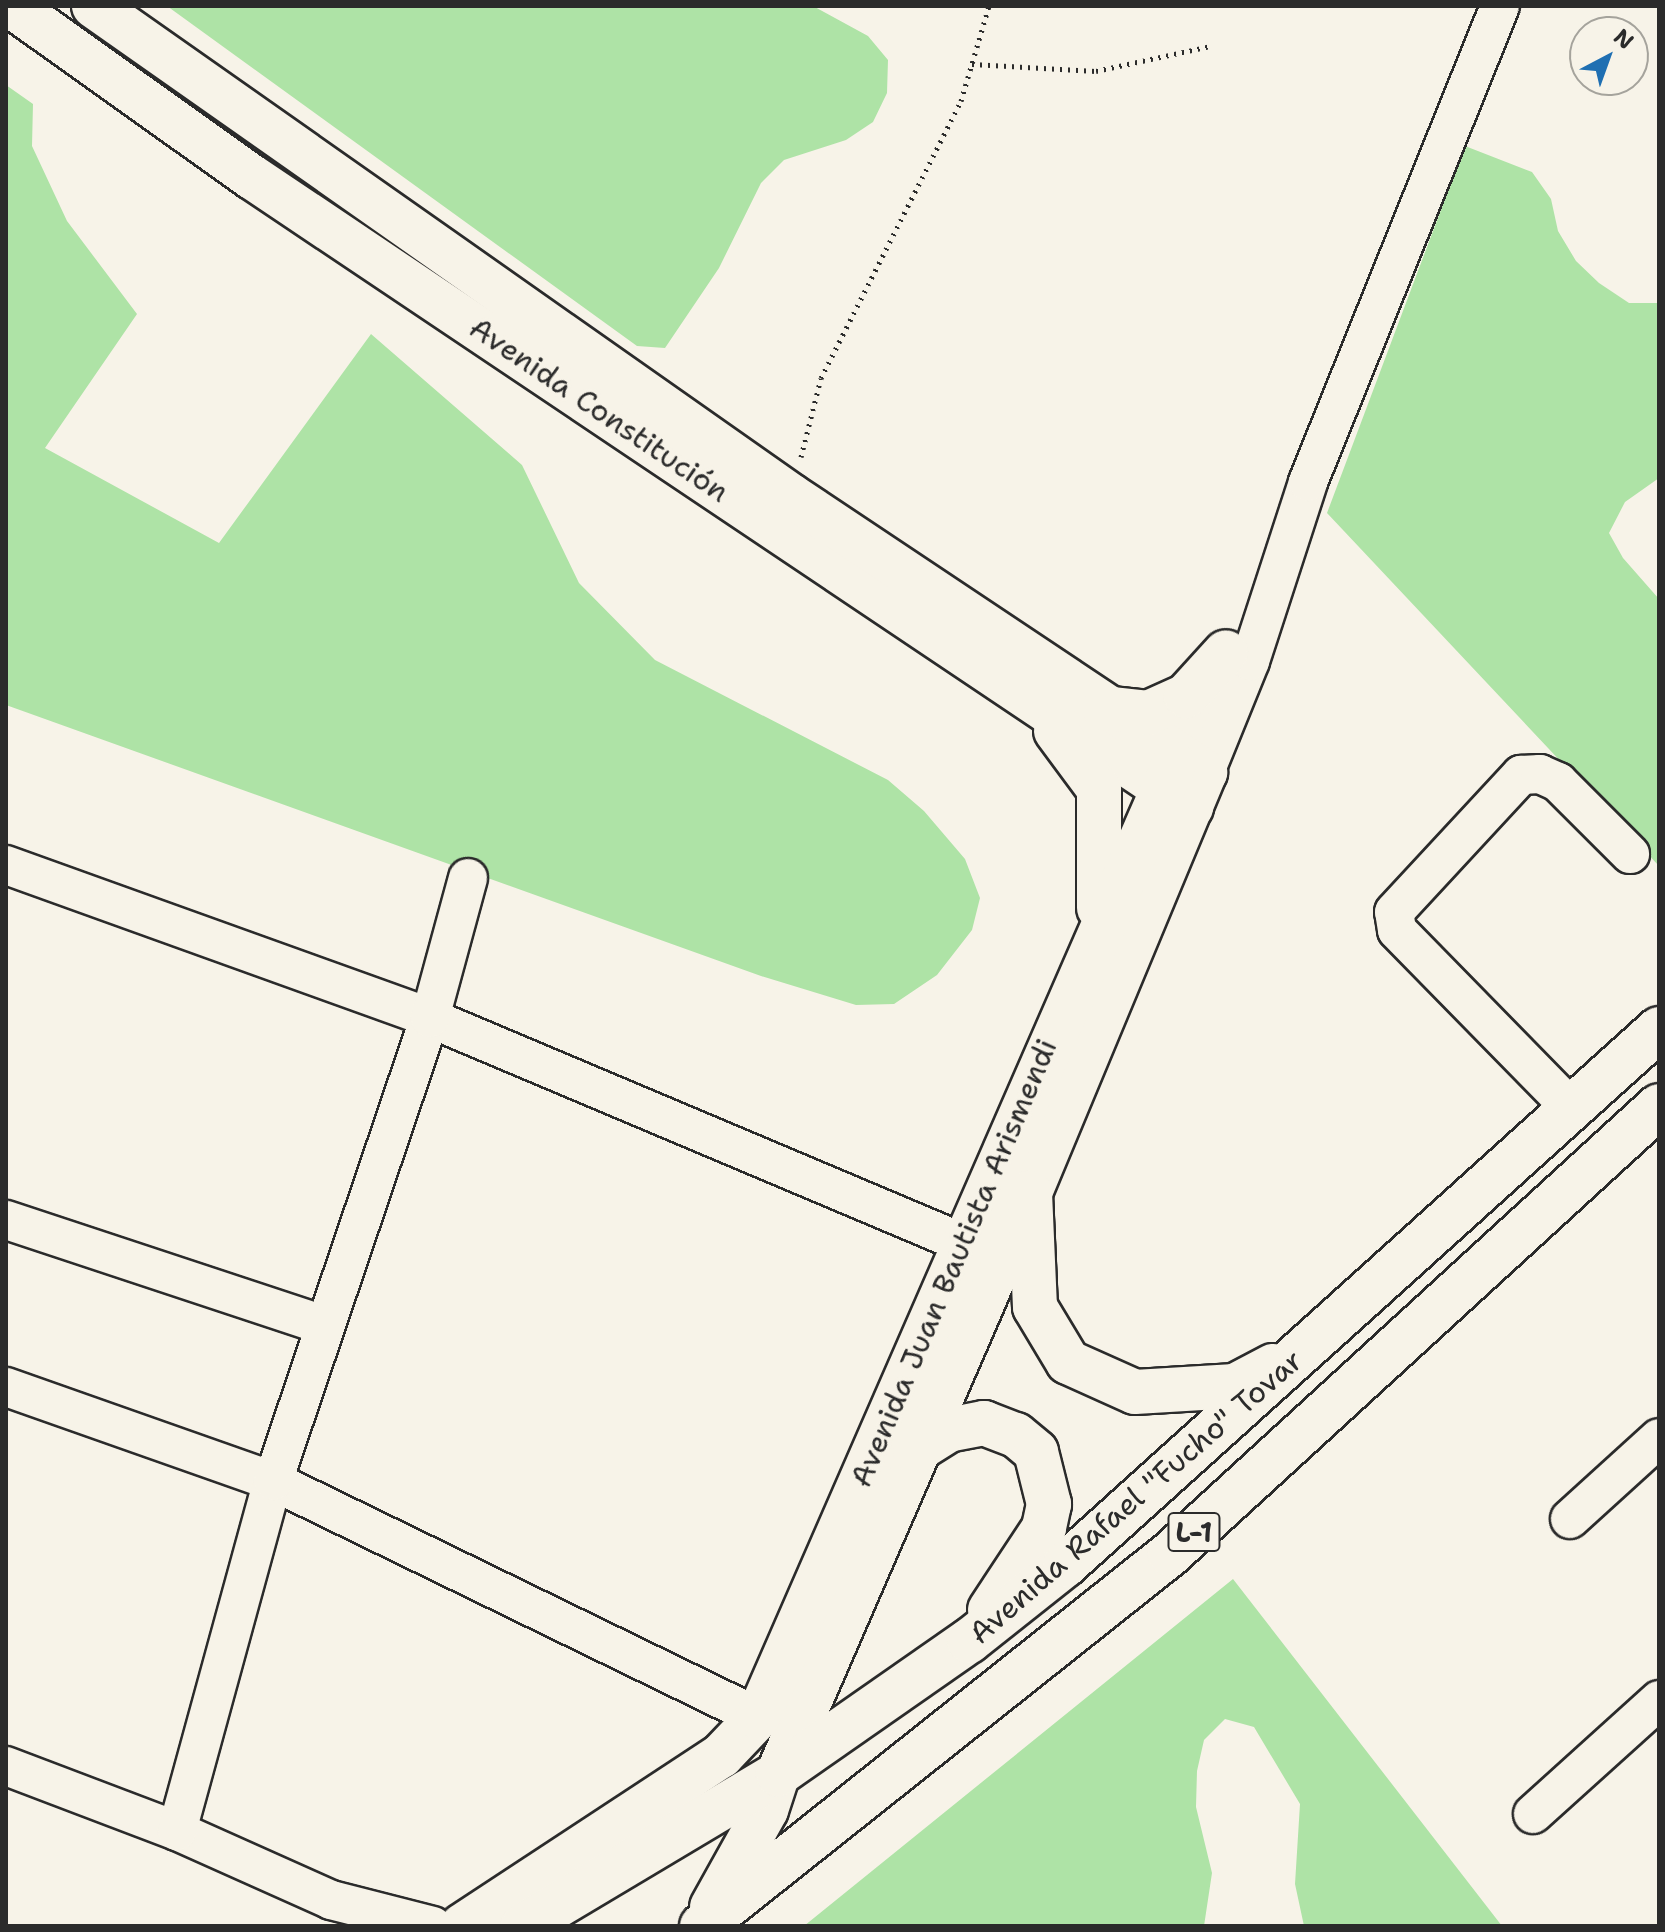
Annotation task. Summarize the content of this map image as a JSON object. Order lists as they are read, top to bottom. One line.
{"streets":{"street":["Avenida Constitución","Avenida Juan Bautista Arismendi","Avenida Rafael \"Fucho\" Tovar","L-1"]},"crossings":[["Avenida Constitución","Avenida Juan Bautista Arismendi"],["Avenida Juan Bautista Arismendi","Avenida Rafael \"Fucho\" Tovar"],["Avenida Juan Bautista Arismendi","L-1"],["Avenida Rafael \"Fucho\" Tovar","L-1"]],"north":"top right"}
